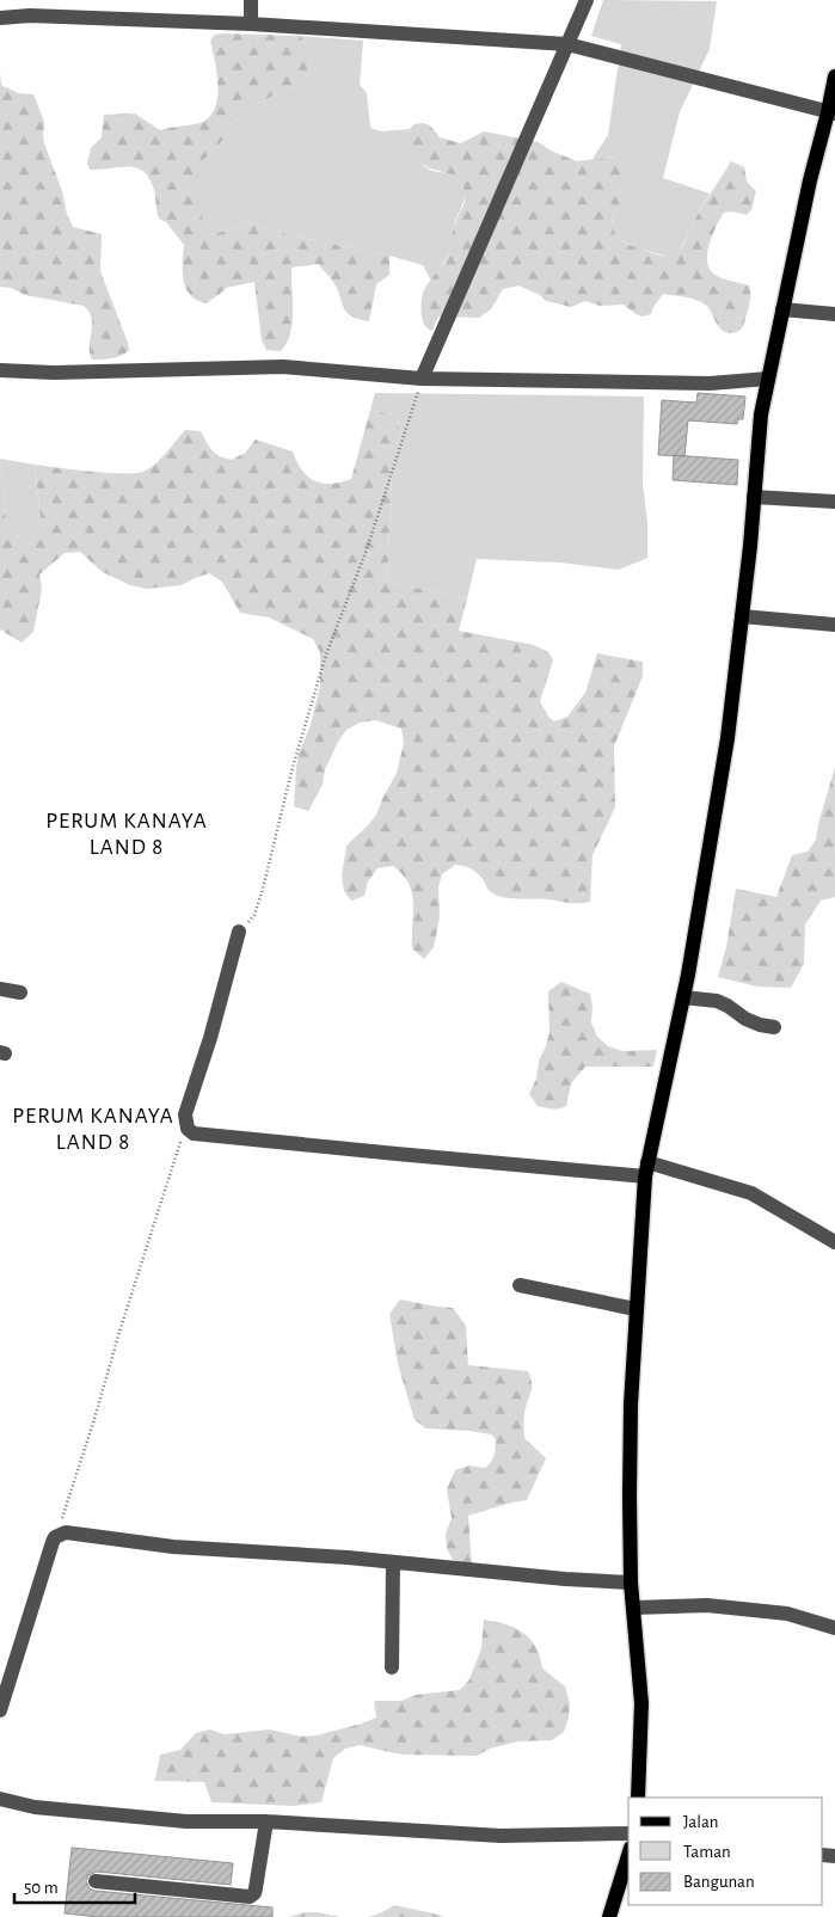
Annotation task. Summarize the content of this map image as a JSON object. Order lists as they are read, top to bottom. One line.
{"districts":["PERUM KANAYA LAND 8","PERUM KANAYA LAND 8"],"legend":["Jalan","Taman","Bangunan"],"scale_bar":"50 m"}
